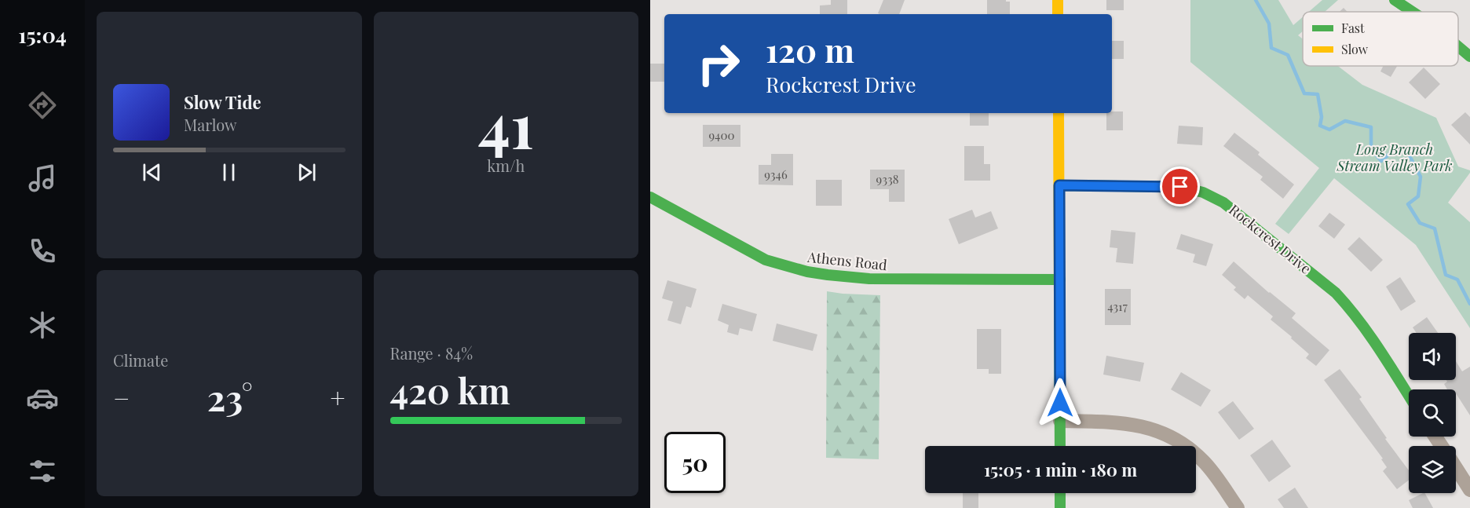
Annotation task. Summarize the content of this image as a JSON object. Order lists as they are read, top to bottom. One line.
{"streets":{"street":["Rockcrest Drive","Athens Road"]},"parks":["Long Branch Stream Valley Park"],"house_numbers":["9400","9346","9338","4317"],"legend":["Fast","Slow"],"page":{"tabs":"15:04","tile":[["41","km/h"],"Climate",["Range · 84%","420 km"]],"turn":["120 m","Rockcrest Drive"],"song":["Slow Tide","Marlow"],"heat":["−","23°","+"],"limit":"50","trip":"15:05 · 1 min · 180 m"}}
